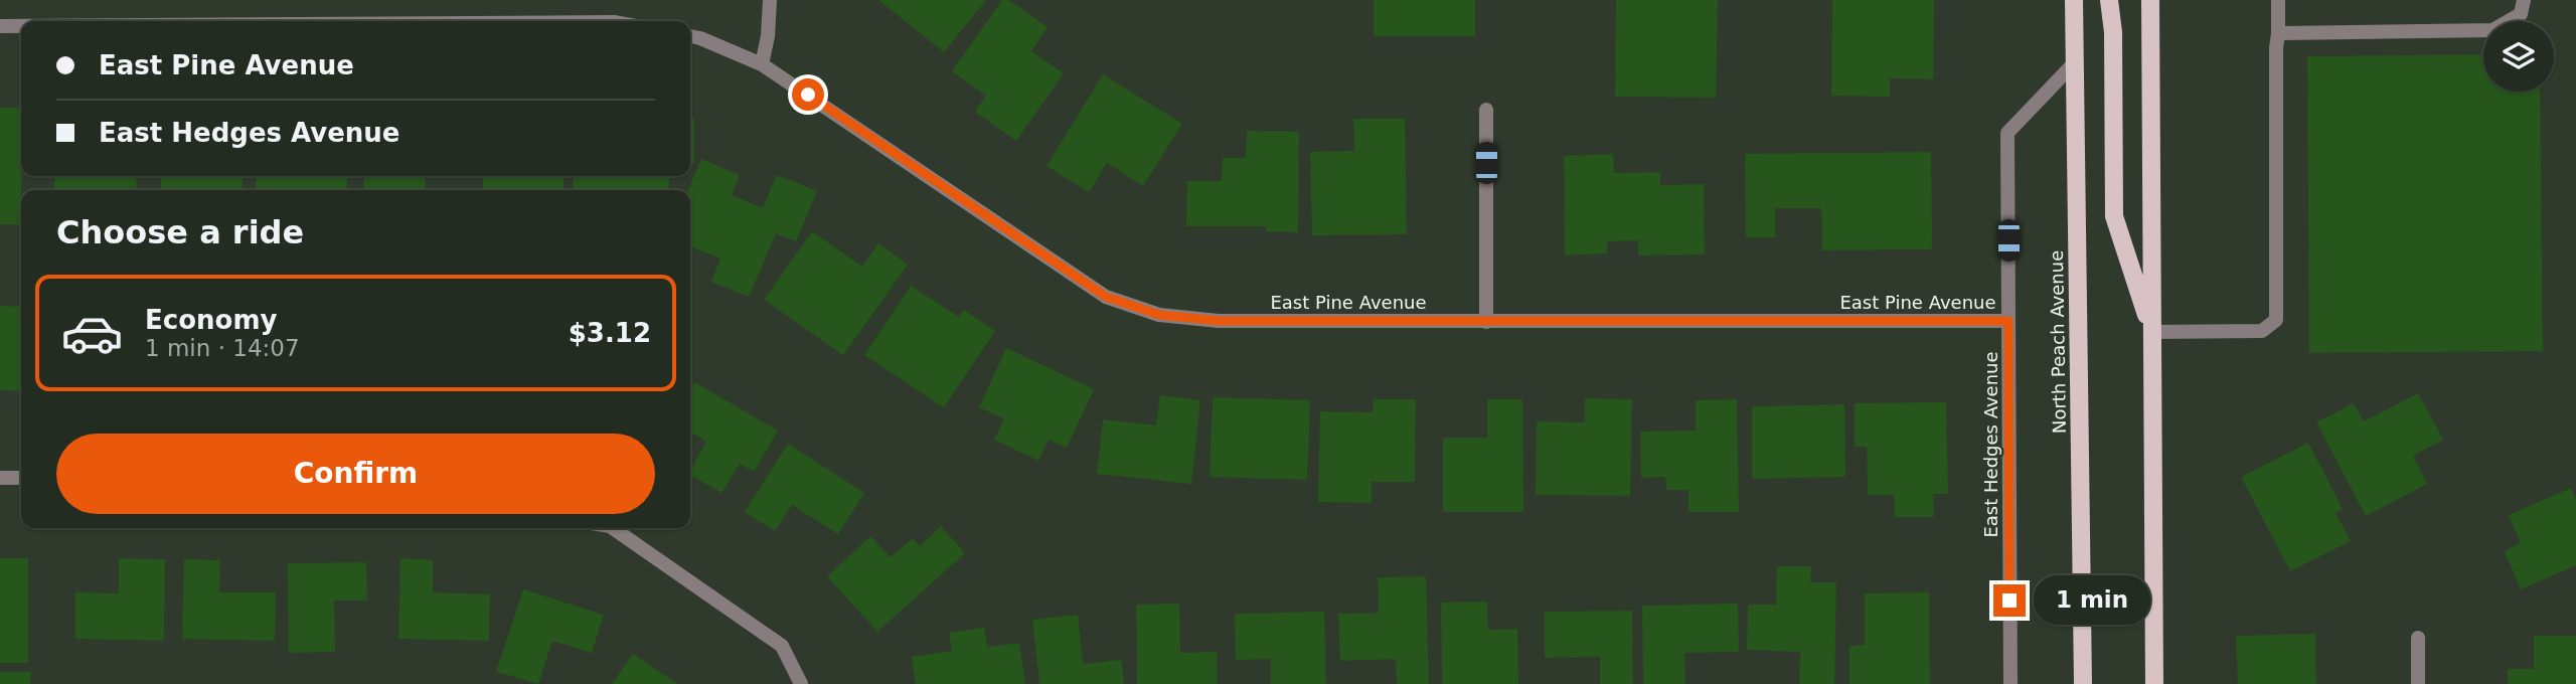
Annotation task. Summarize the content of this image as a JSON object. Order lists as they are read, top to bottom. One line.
{"streets":{"main road":["North Peach Avenue"],"street":["East Pine Avenue","East Hedges Avenue"]},"crossings":[["East Pine Avenue","East Hedges Avenue"],["North Peach Avenue","East Hedges Avenue"]],"page":{"banner":["East Pine Avenue","East Hedges Avenue"],"heading":"Choose a ride","list":[{"name":"Economy","note":"1 min · 14:07","value":"$3.12"}],"buttons":"Confirm","bubble":"1 min"}}
